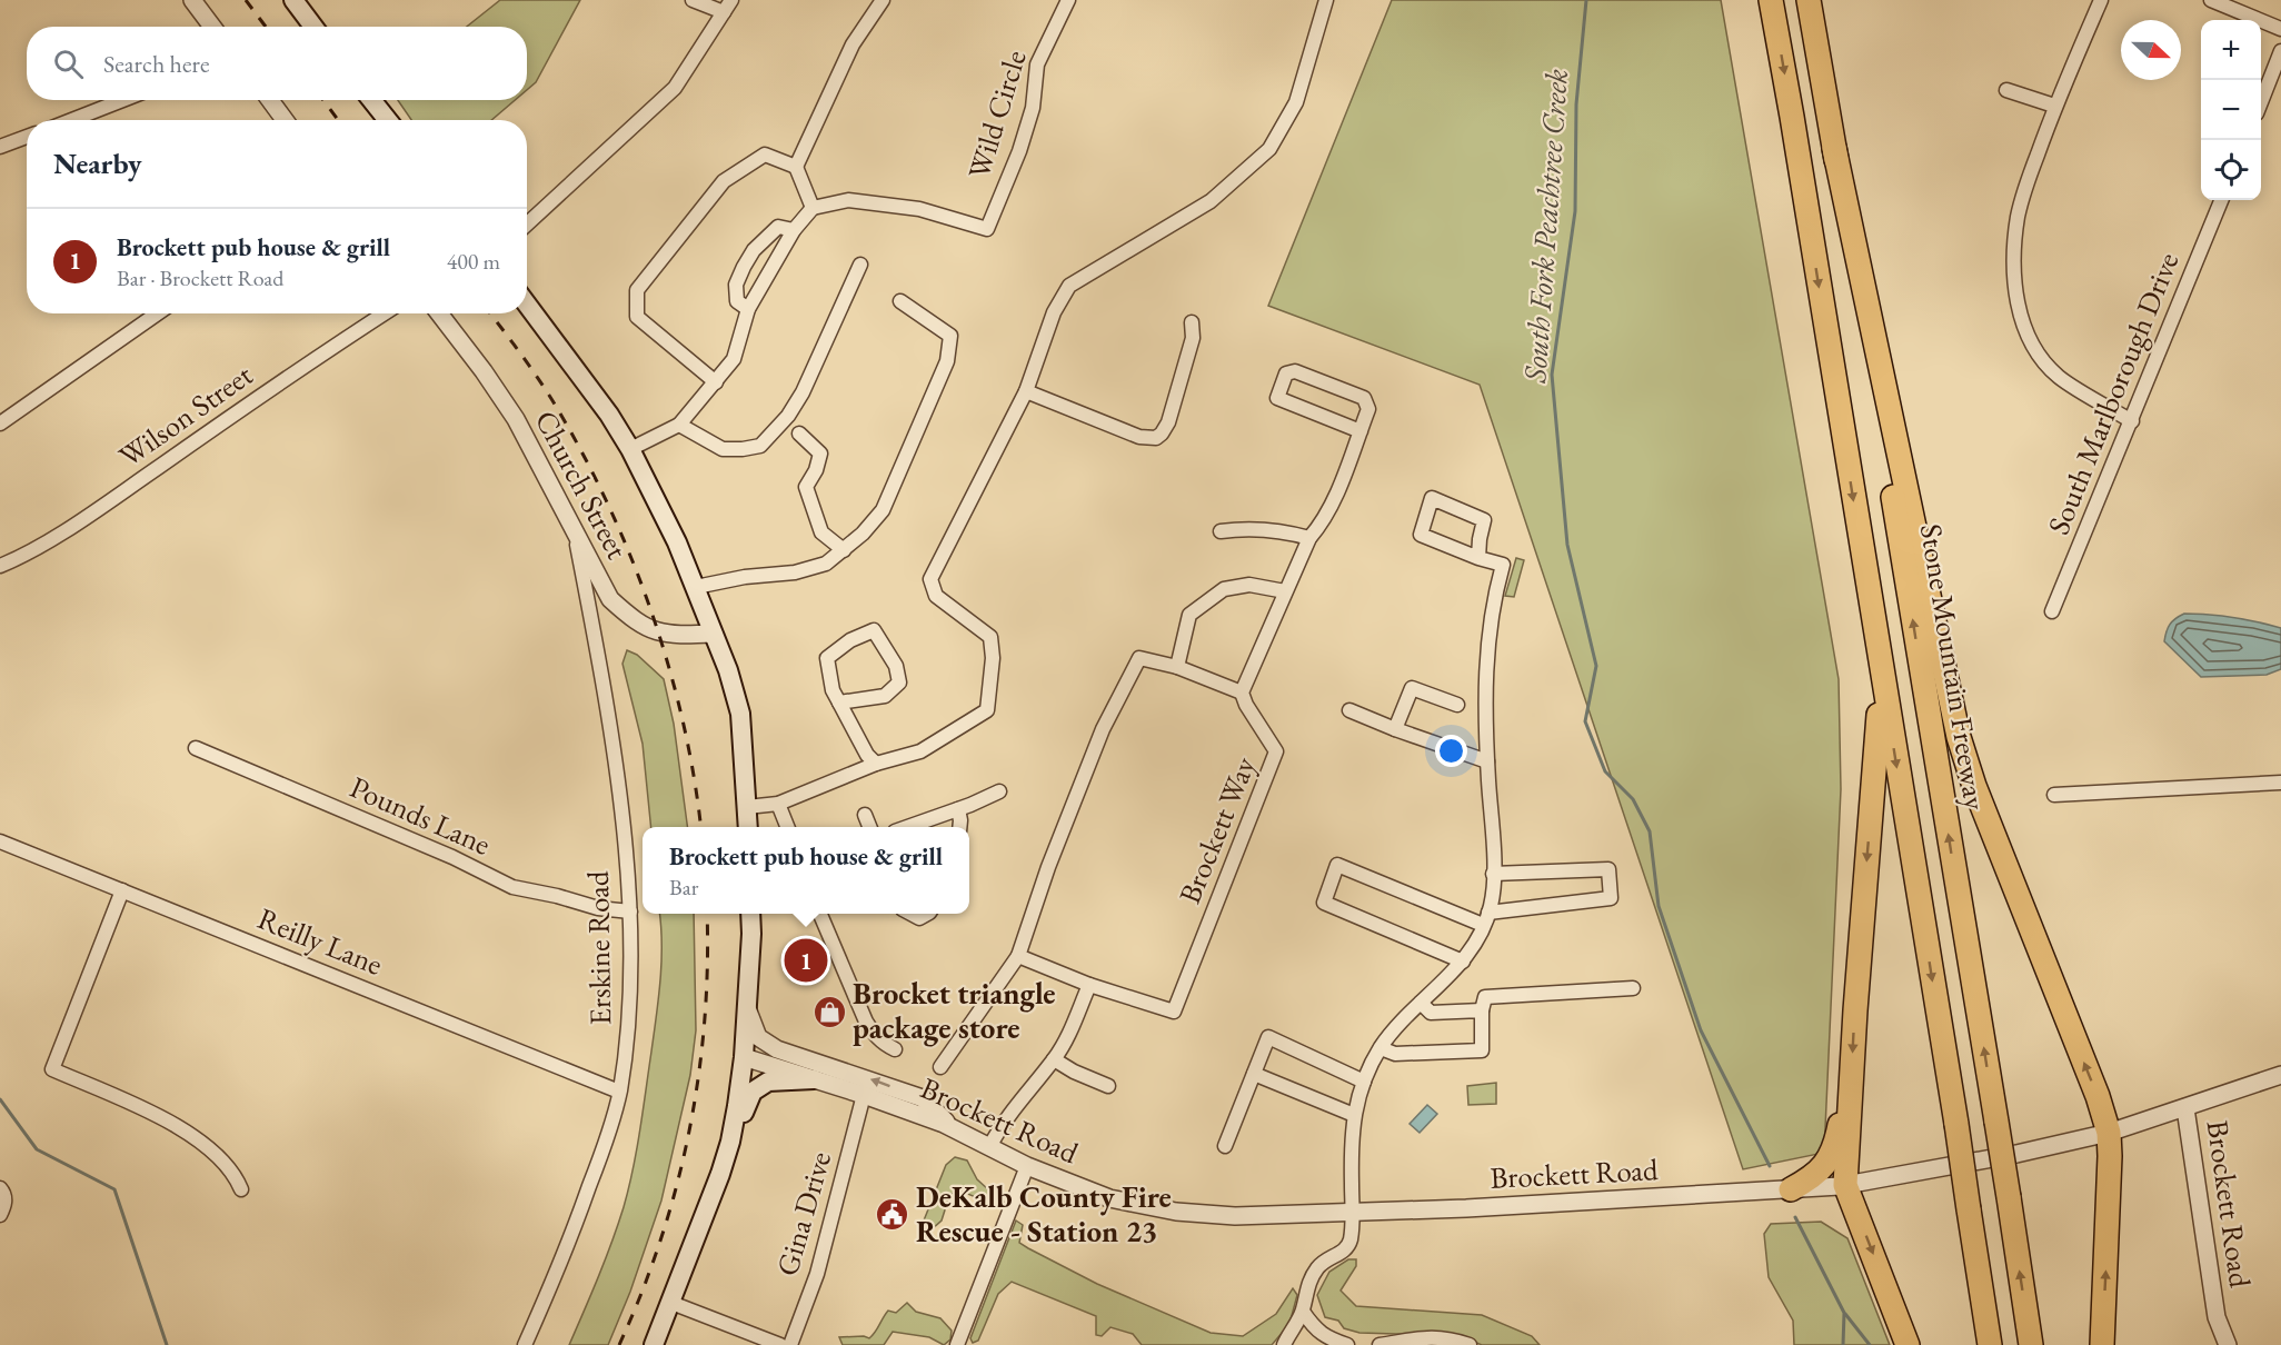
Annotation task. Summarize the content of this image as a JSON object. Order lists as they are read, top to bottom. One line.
{"streets":{"highway":["Stone Mountain Freeway"],"street":["Wild Circle","South Marlborough Drive","Wilson Street","Church Street","Pounds Lane","Brockett Way","Reilly Lane","Erskine Road","Brockett Road","Gina Drive"]},"crossings":[["Church Street","Erskine Road"],["Pounds Lane","Erskine Road"],["Reilly Lane","Erskine Road"],["Brockett Road","Gina Drive"]],"water":["South Fork Peachtree Creek"],"places":{"shop":["Brocket triangle package store"],"public building":["DeKalb County Fire Rescue - Station 23"]},"north":"right","page":{"map_buttons":["+","−"],"search":"Search here","heading":"Nearby","list":[{"mark":"1","name":"Brockett pub house & grill","note":"Bar · Brockett Road","value":"400 m"}],"popup":["Brockett pub house & grill","Bar"],"pins":"1"}}
